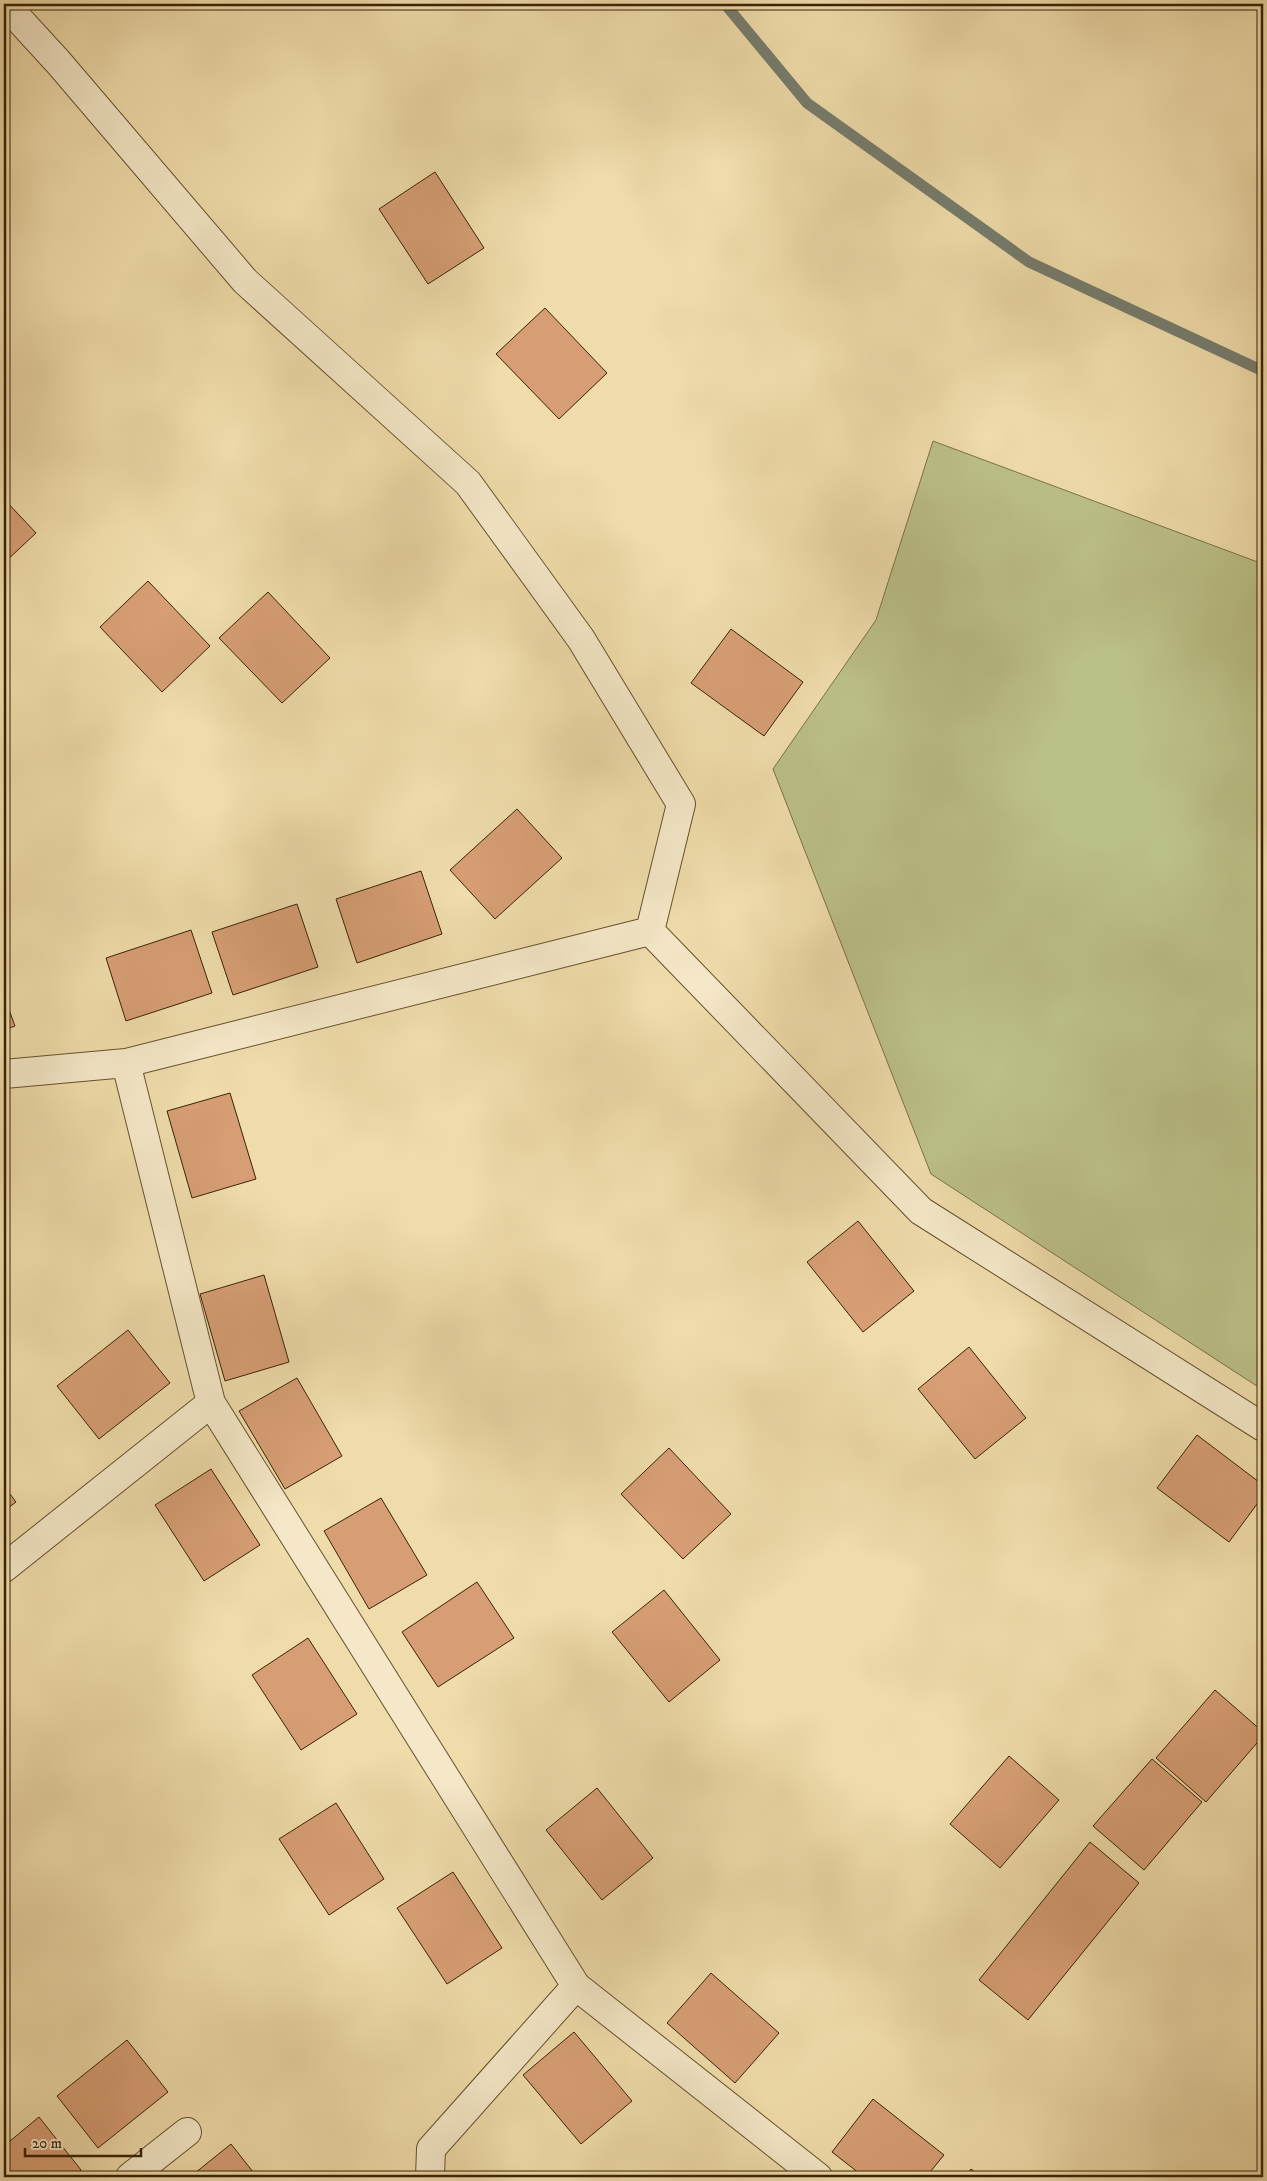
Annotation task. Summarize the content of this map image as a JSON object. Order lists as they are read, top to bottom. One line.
{"scale_bar":"20 m"}
